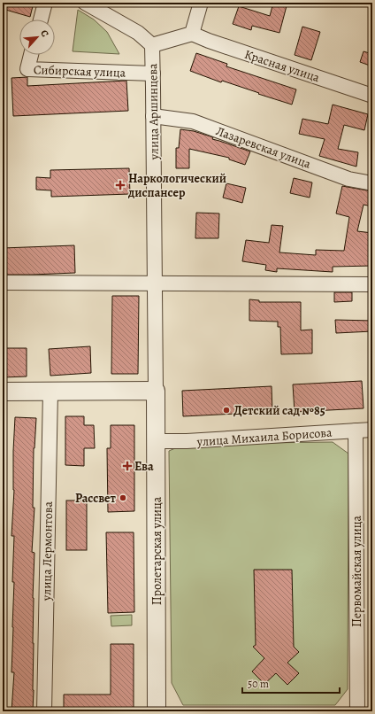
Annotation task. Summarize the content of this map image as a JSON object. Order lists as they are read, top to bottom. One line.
{"streets":{"street":["Красная улица","Сибирская улица","улица Аршинцева","Лазаревская улица","улица Михаила Борисова","улица Лермонтова","Пролетарская улица","Первомайская улица"]},"crossings":[["Сибирская улица","улица Аршинцева"],["улица Аршинцева","Лазаревская улица"],["улица Аршинцева","Пролетарская улица"],["улица Михаила Борисова","Пролетарская улица"],["улица Михаила Борисова","Первомайская улица"]],"places":{"health":["Наркологический диспансер","Ева"],"other":["Детский сад №85","Рассвет"]},"scale_bar":"50 m","north":"top right"}
